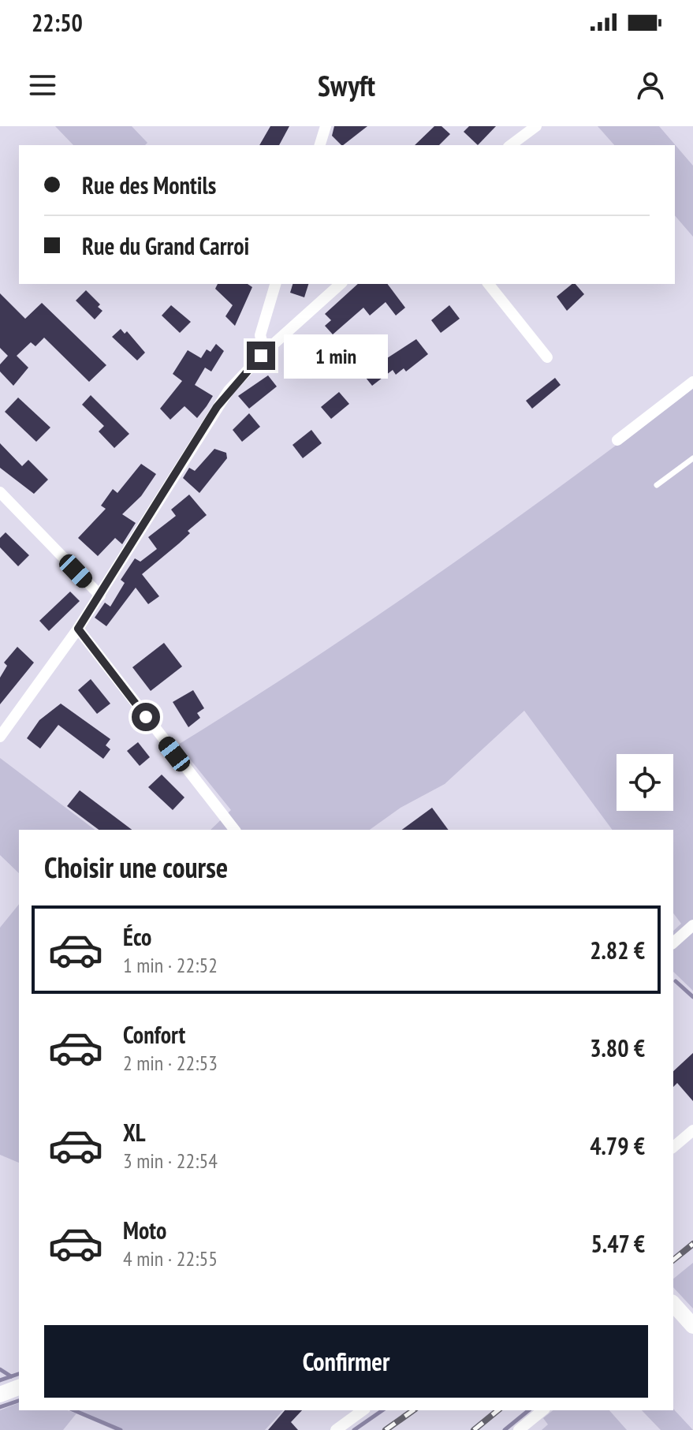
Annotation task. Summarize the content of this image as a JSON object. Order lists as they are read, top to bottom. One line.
{"page":{"status":"22:50","header":"Swyft","banner":["Rue des Montils","Rue du Grand Carroi"],"bubble":"1 min","heading":"Choisir une course","list":[{"name":"Éco","note":"1 min · 22:52","value":"2.82 €"},{"name":"Confort","note":"2 min · 22:53","value":"3.80 €"},{"name":"XL","note":"3 min · 22:54","value":"4.79 €"},{"name":"Moto","note":"4 min · 22:55","value":"5.47 €"}],"buttons":"Confirmer"}}
